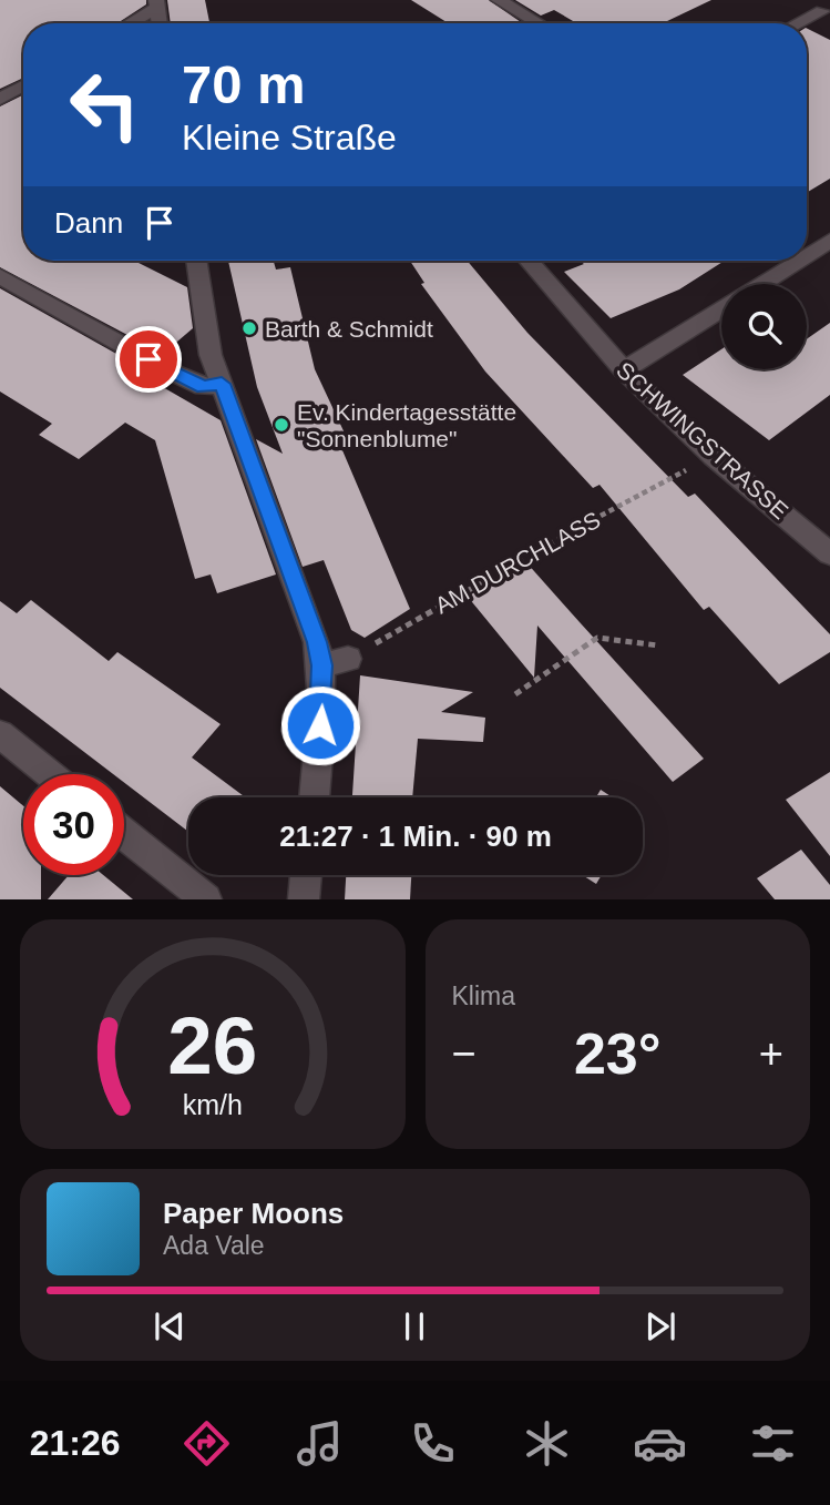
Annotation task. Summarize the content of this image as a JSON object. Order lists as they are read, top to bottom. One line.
{"streets":{"street":["SCHWINGSTRASSE"],"path":["AM DURCHLASS"]},"crossings":[["SCHWINGSTRASSE","AM DURCHLASS"]],"places":["Barth & Schmidt","Ev. Kindertagesstätte \"Sonnenblume\""],"page":{"turn":["70 m","Kleine Straße"],"then":"Dann","limit":"30","trip":"21:27 · 1 Min. · 90 m","tile":"Klima","heat":["−","23°","+"],"song":["Paper Moons","Ada Vale"],"tabs":"21:26","gauge":["26","km/h"]}}
